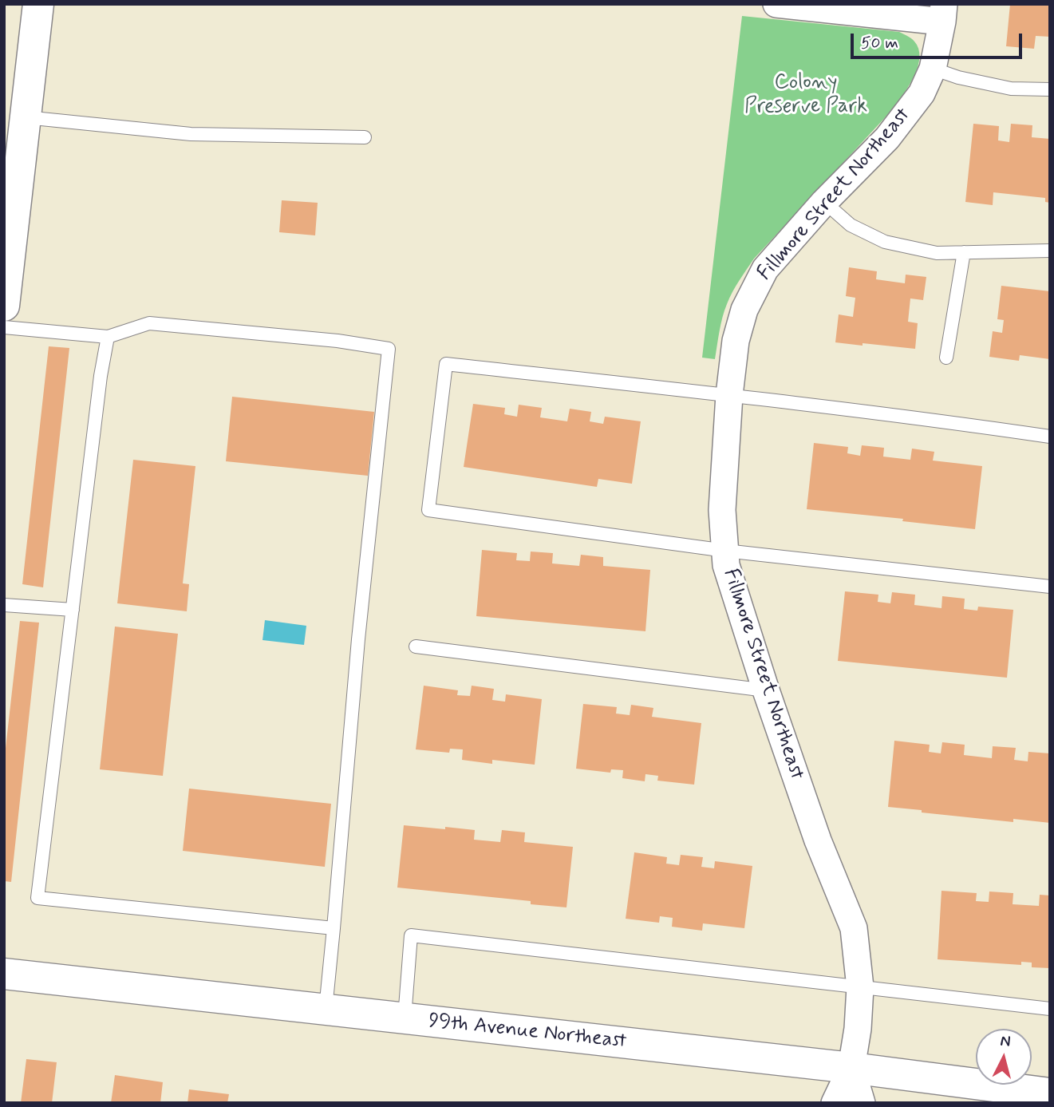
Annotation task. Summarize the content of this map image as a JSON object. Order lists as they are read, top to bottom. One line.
{"streets":{"street":["Fillmore Street Northeast","99th Avenue Northeast"]},"crossings":[["Fillmore Street Northeast","99th Avenue Northeast"]],"parks":["Colony Preserve Park"],"scale_bar":"50 m","north":"top"}
